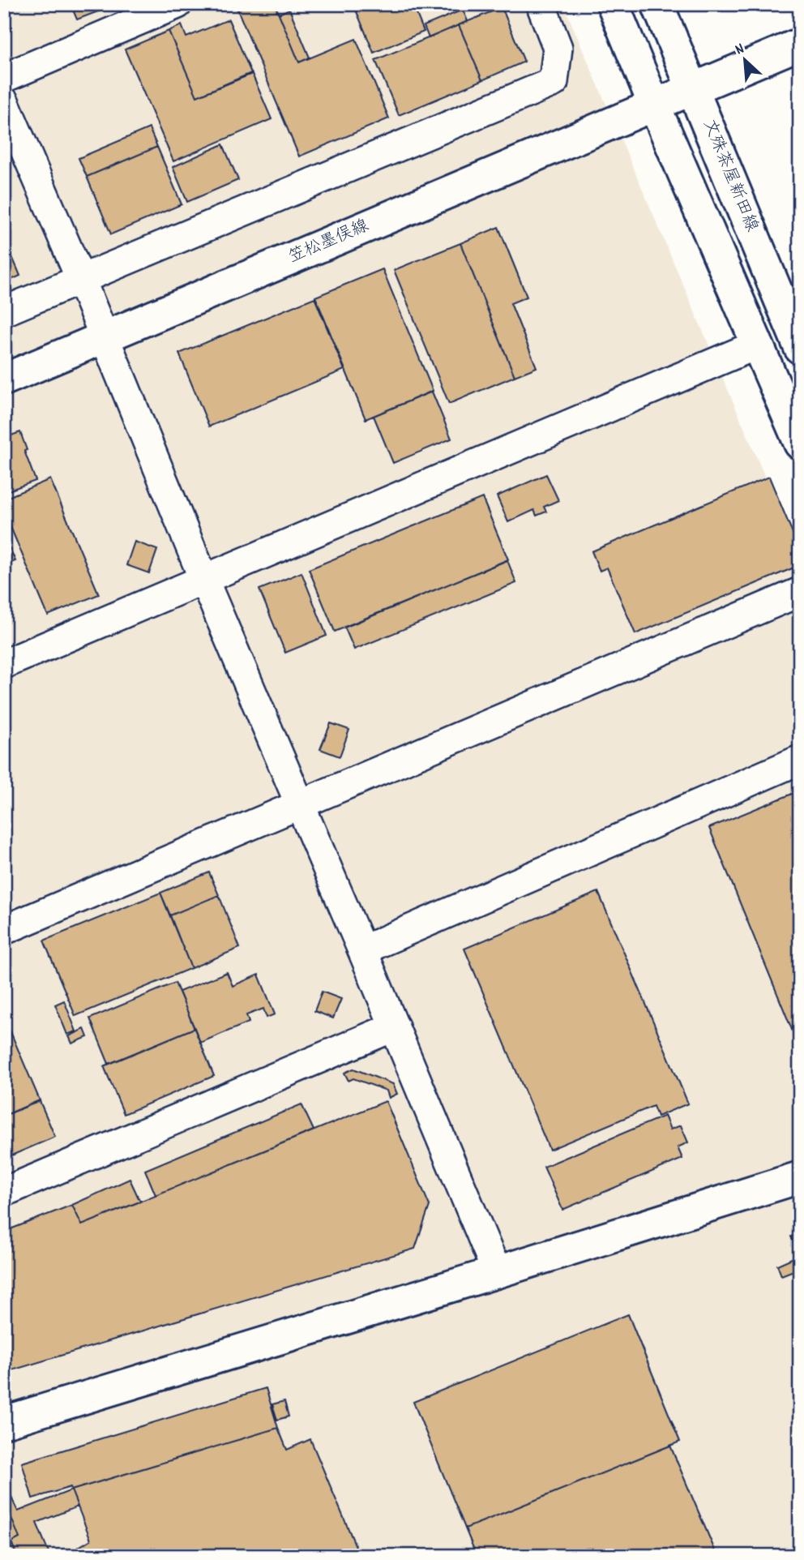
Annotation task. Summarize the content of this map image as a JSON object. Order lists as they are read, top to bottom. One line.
{"streets":{"main road":["文殊茶屋新田線","笠松墨俣線"]},"crossings":[["文殊茶屋新田線","笠松墨俣線"]],"north":"top left"}
